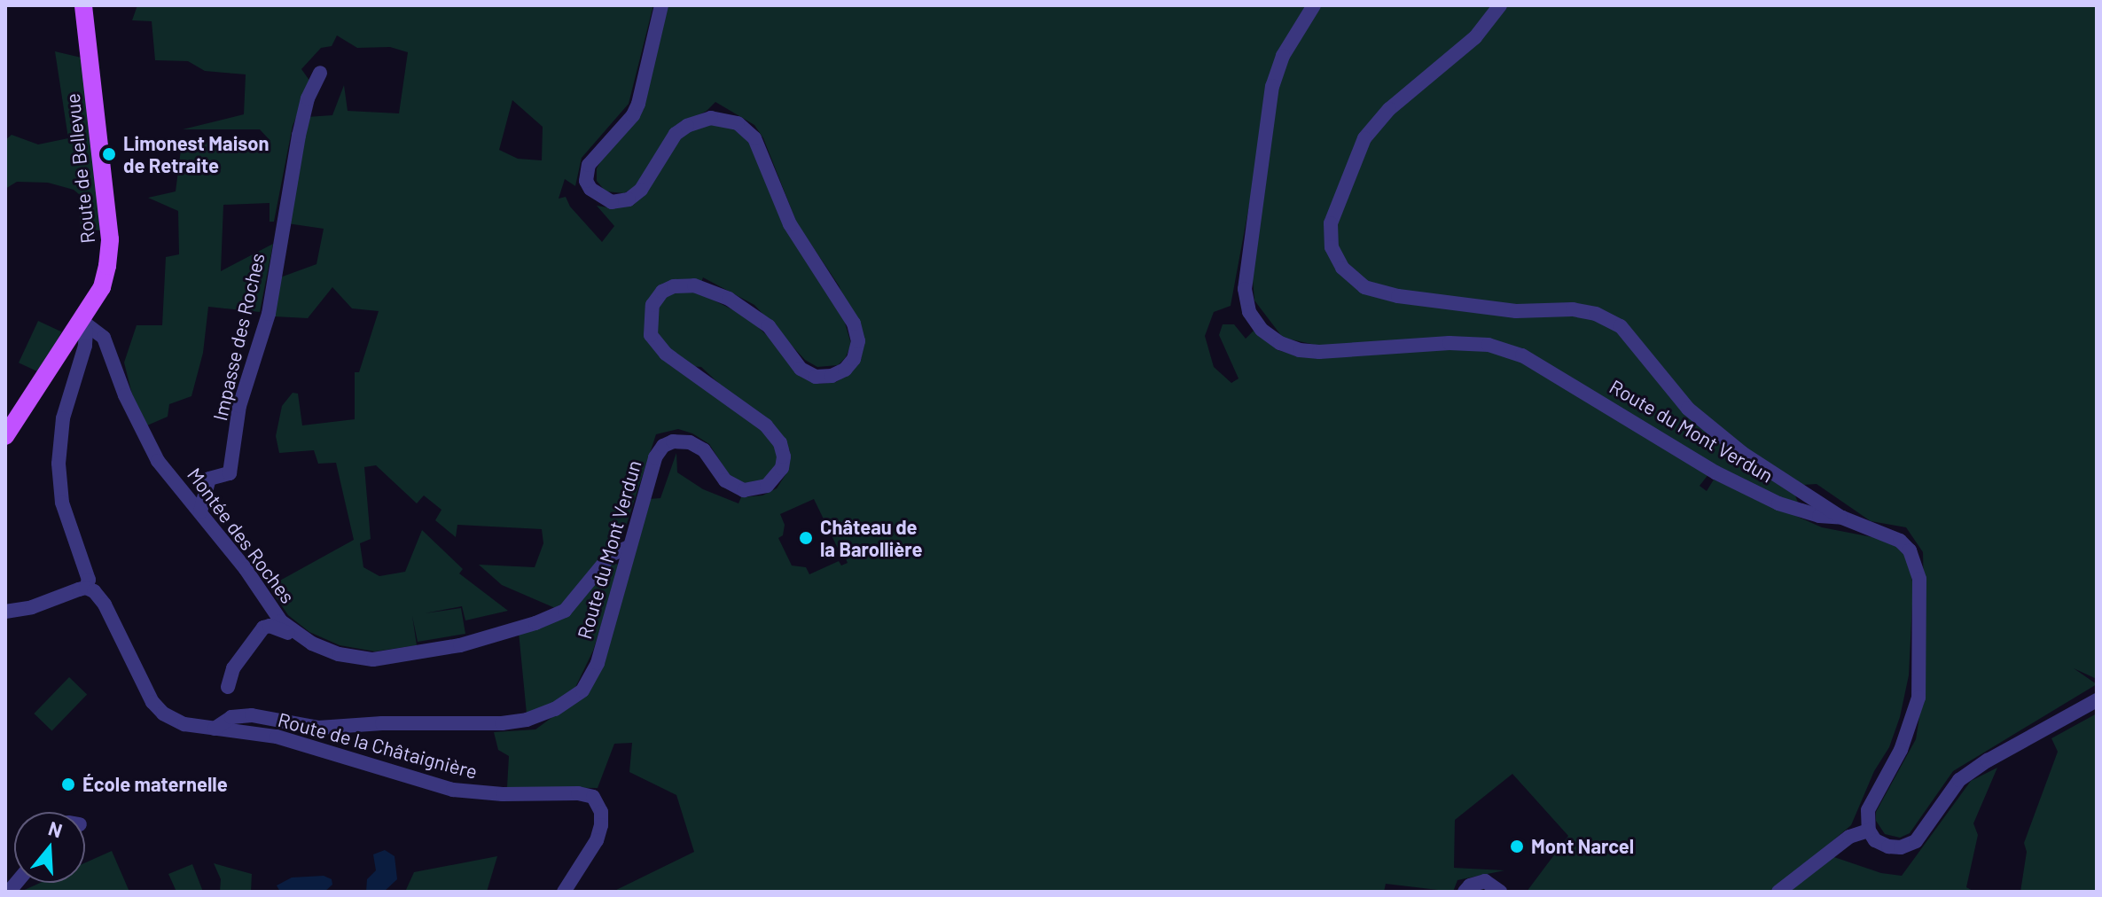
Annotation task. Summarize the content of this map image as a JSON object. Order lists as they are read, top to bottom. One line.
{"streets":{"main road":["Route de Bellevue"],"street":["Impasse des Roches","Route du Mont Verdun","Montée des Roches","Route de la Châtaignière"]},"crossings":[["Route de Bellevue","Montée des Roches"],["Impasse des Roches","Montée des Roches"],["Route du Mont Verdun","Montée des Roches"],["Route du Mont Verdun","Route de la Châtaignière"]],"places":["Limonest Maison de Retraite","Château de la Barollière","École maternelle","Mont Narcel"],"north":"top"}
